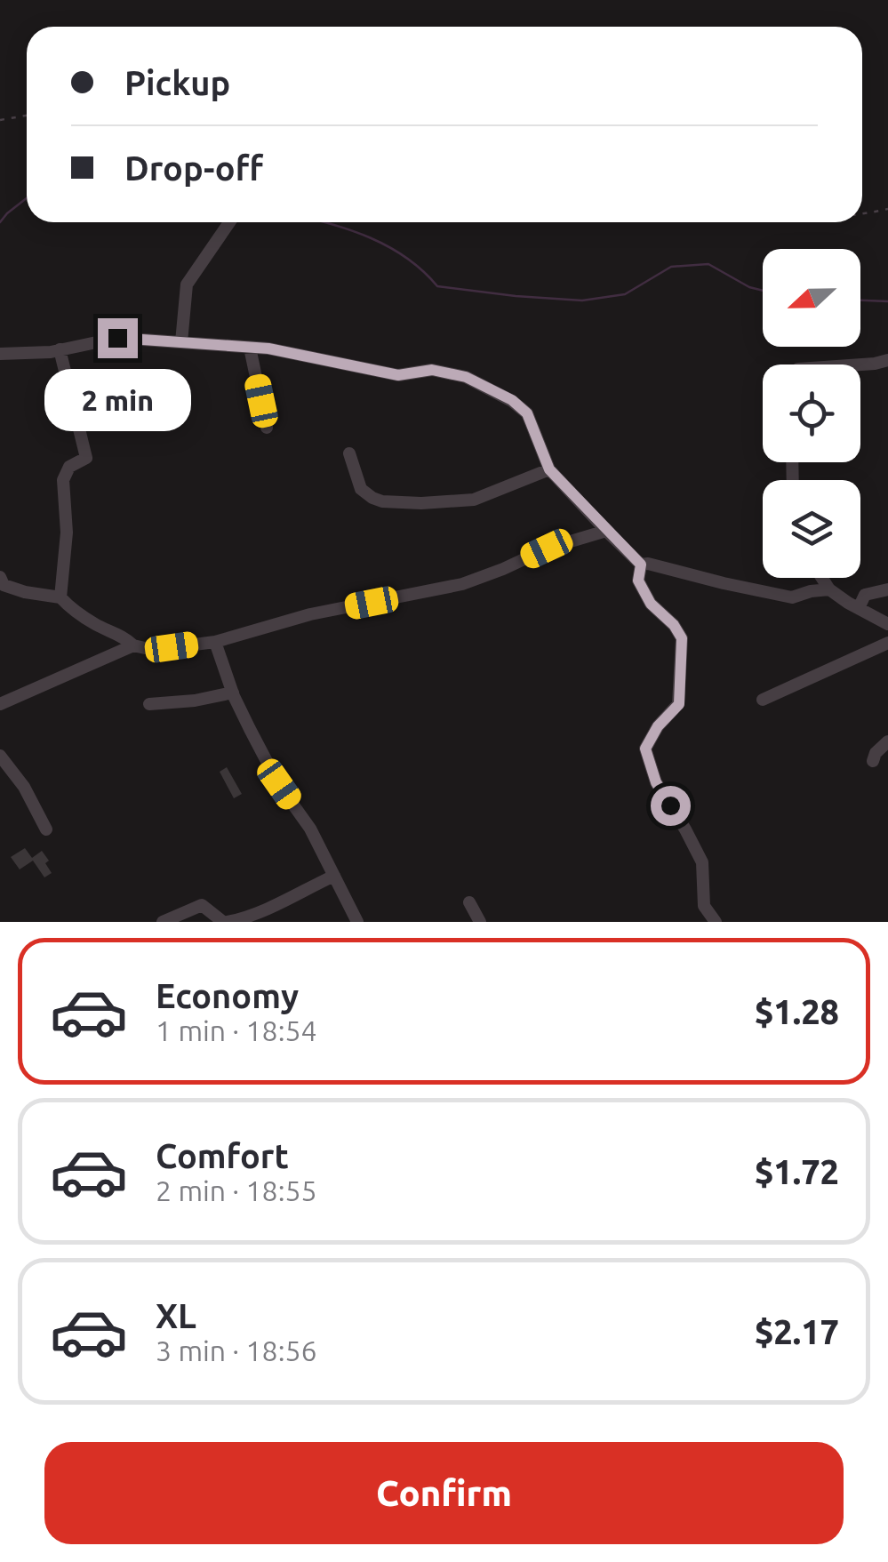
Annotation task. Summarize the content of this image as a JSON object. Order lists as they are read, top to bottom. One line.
{"north":"left","page":{"banner":["Pickup","Drop-off"],"bubble":"2 min","list":[{"name":"Economy","note":"1 min · 18:54","value":"$1.28"},{"name":"Comfort","note":"2 min · 18:55","value":"$1.72"},{"name":"XL","note":"3 min · 18:56","value":"$2.17"}],"buttons":"Confirm"}}
